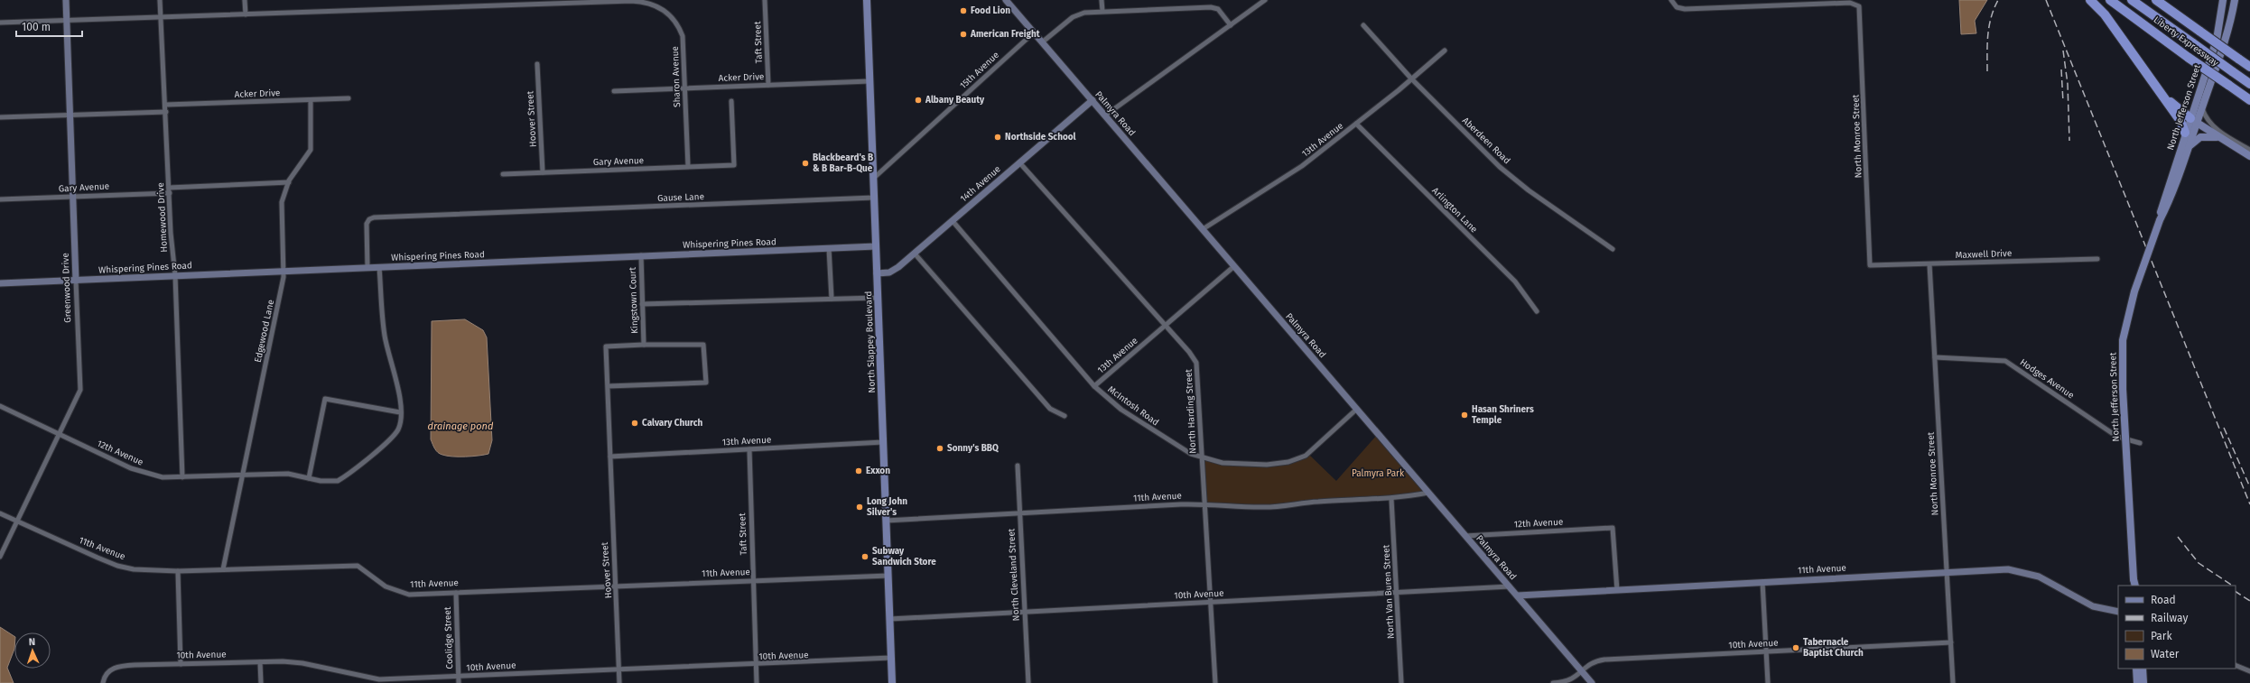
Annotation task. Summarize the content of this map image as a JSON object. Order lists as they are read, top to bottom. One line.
{"streets":{"highway":["Liberty Expressway"],"main road":["North Jefferson Street","North Slappey Boulevard"],"street":["Taft Street","15th Avenue","Sharon Avenue","Acker Drive","Palmyra Road","Hoover Street","North Monroe Street","13th Avenue","Aberdeen Road","Gary Avenue","14th Avenue","Gause Lane","Arlington Lane","Homewood Drive","Whispering Pines Road","Maxwell Drive","Greenwood Drive","Kingstown Court","Edgewood Lane","Hodges Avenue","McIntosh Road","North Harding Street","12th Avenue","11th Avenue","North Cleveland Street","North Van Buren Street","10th Avenue","Coolidge Street"]},"crossings":[["Taft Street","Acker Drive"],["Taft Street","13th Avenue"],["Taft Street","11th Avenue"],["Taft Street","10th Avenue"],["15th Avenue","Palmyra Road"],["15th Avenue","North Slappey Boulevard"],["Sharon Avenue","Acker Drive"],["Sharon Avenue","Gary Avenue"],["Sharon Avenue","Homewood Drive"],["Sharon Avenue","Greenwood Drive"],["Acker Drive","Homewood Drive"],["Acker Drive","Edgewood Lane"],["Acker Drive","North Slappey Boulevard"],["Palmyra Road","13th Avenue"],["Palmyra Road","14th Avenue"],["Palmyra Road","McIntosh Road"],["Palmyra Road","12th Avenue"],["Palmyra Road","11th Avenue"],["Palmyra Road","10th Avenue"],["Hoover Street","13th Avenue"],["Hoover Street","Gary Avenue"],["Hoover Street","Kingstown Court"],["Hoover Street","11th Avenue"],["Hoover Street","10th Avenue"],["North Monroe Street","Maxwell Drive"],["North Monroe Street","Hodges Avenue"],["North Monroe Street","11th Avenue"],["North Monroe Street","10th Avenue"],["13th Avenue","Aberdeen Road"],["13th Avenue","Arlington Lane"],["13th Avenue","North Slappey Boulevard"],["13th Avenue","McIntosh Road"],["13th Avenue","North Harding Street"],["Gary Avenue","Homewood Drive"],["Gary Avenue","Greenwood Drive"],["14th Avenue","North Slappey Boulevard"],["14th Avenue","McIntosh Road"],["14th Avenue","North Harding Street"],["Gause Lane","Whispering Pines Road"],["Gause Lane","North Slappey Boulevard"],["Homewood Drive","Whispering Pines Road"],["Homewood Drive","12th Avenue"],["Whispering Pines Road","Greenwood Drive"],["Whispering Pines Road","Kingstown Court"],["Whispering Pines Road","Edgewood Lane"],["Whispering Pines Road","North Slappey Boulevard"],["Whispering Pines Road","12th Avenue"],["Greenwood Drive","12th Avenue"],["Greenwood Drive","11th Avenue"],["Edgewood Lane","12th Avenue"],["Edgewood Lane","11th Avenue"],["North Slappey Boulevard","11th Avenue"],["North Slappey Boulevard","10th Avenue"],["McIntosh Road","North Harding Street"],["North Harding Street","11th Avenue"],["North Harding Street","10th Avenue"],["12th Avenue","11th Avenue"],["11th Avenue","North Cleveland Street"],["11th Avenue","North Van Buren Street"],["11th Avenue","Coolidge Street"],["North Cleveland Street","10th Avenue"],["North Van Buren Street","10th Avenue"],["10th Avenue","Coolidge Street"]],"water":["drainage pond"],"parks":["Palmyra Park"],"places":["Food Lion","American Freight","Albany Beauty","Northside School","Blackbeard's B & B Bar-B-Que","Hasan Shriners Temple","Calvary Church","Sonny's BBQ","Exxon","Long John Silver's","Subway Sandwich Store","Tabernacle Baptist Church"],"legend":["Road","Railway","Park","Water"],"scale_bar":"100 m","north":"top"}
